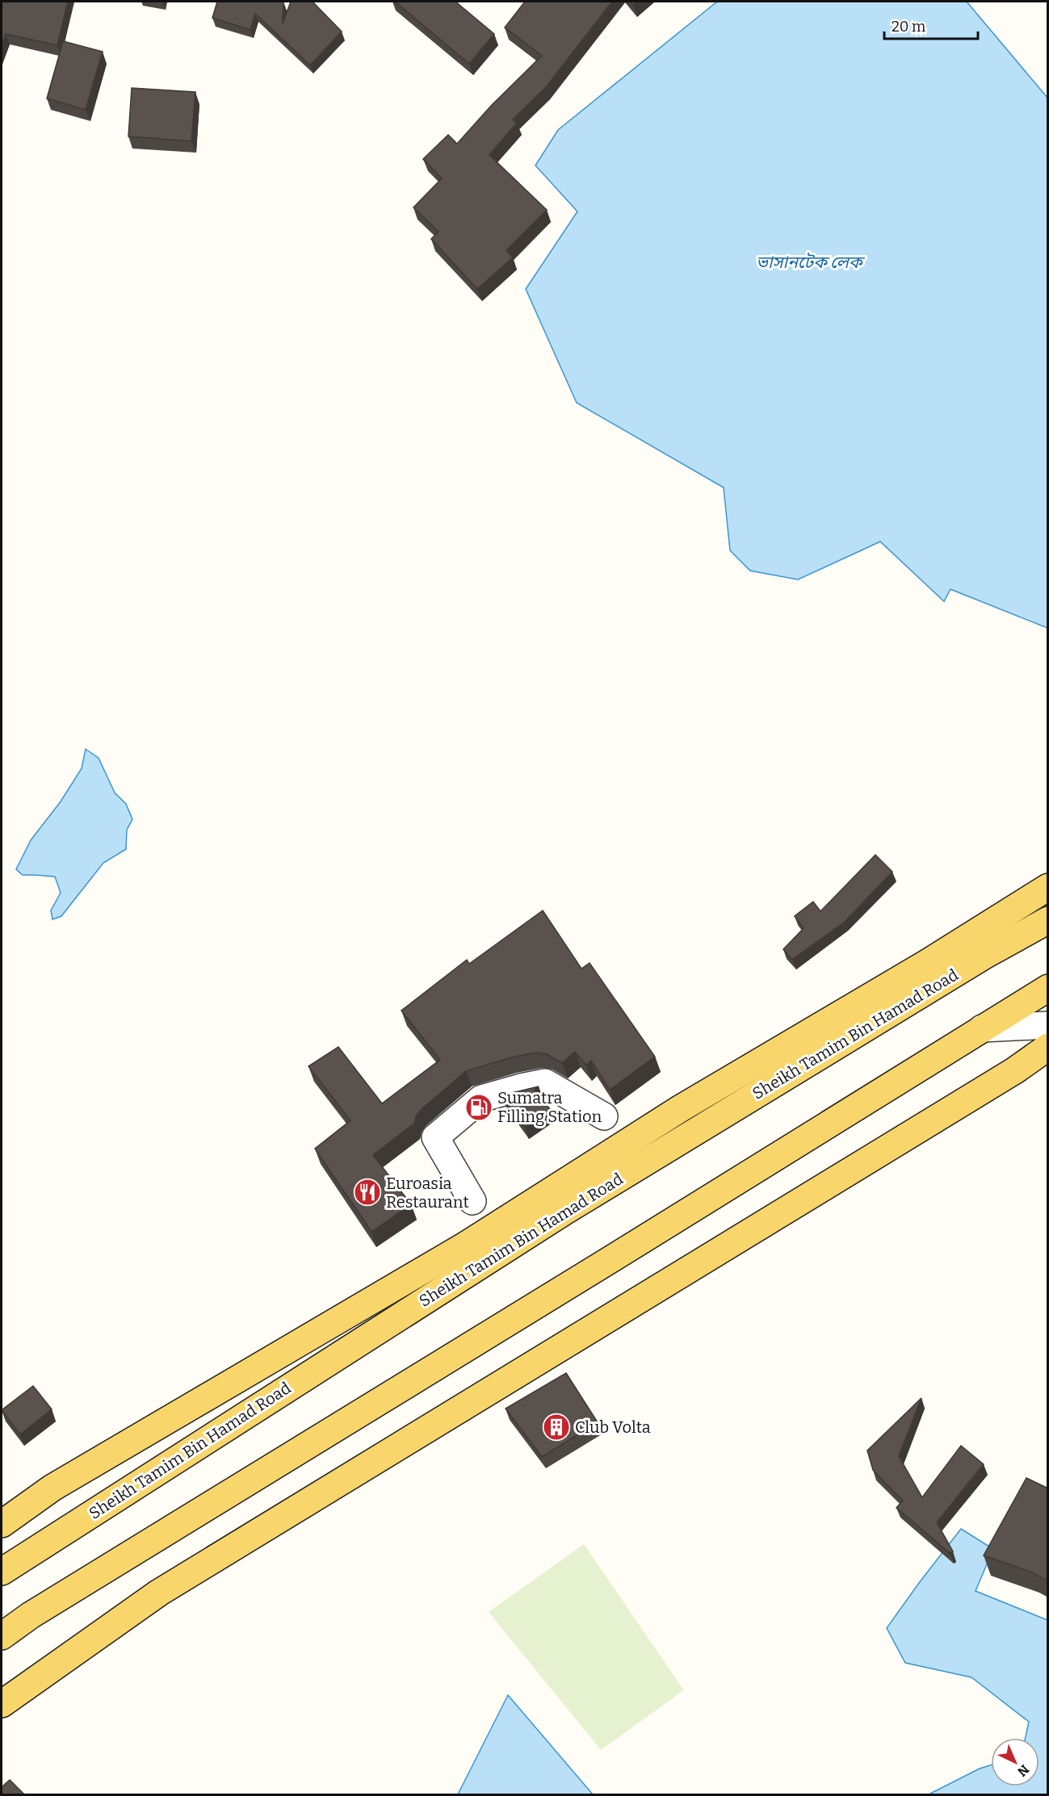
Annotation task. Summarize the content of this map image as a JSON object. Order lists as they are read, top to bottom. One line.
{"streets":{"main road":["Sheikh Tamim Bin Hamad Road"]},"water":["ভাসানটেক লেক"],"places":{"fuel station":["Sumatra Filling Station"],"restaurant":["Euroasia Restaurant"],"building":["Club Volta"]},"scale_bar":"20 m","north":"bottom right"}
